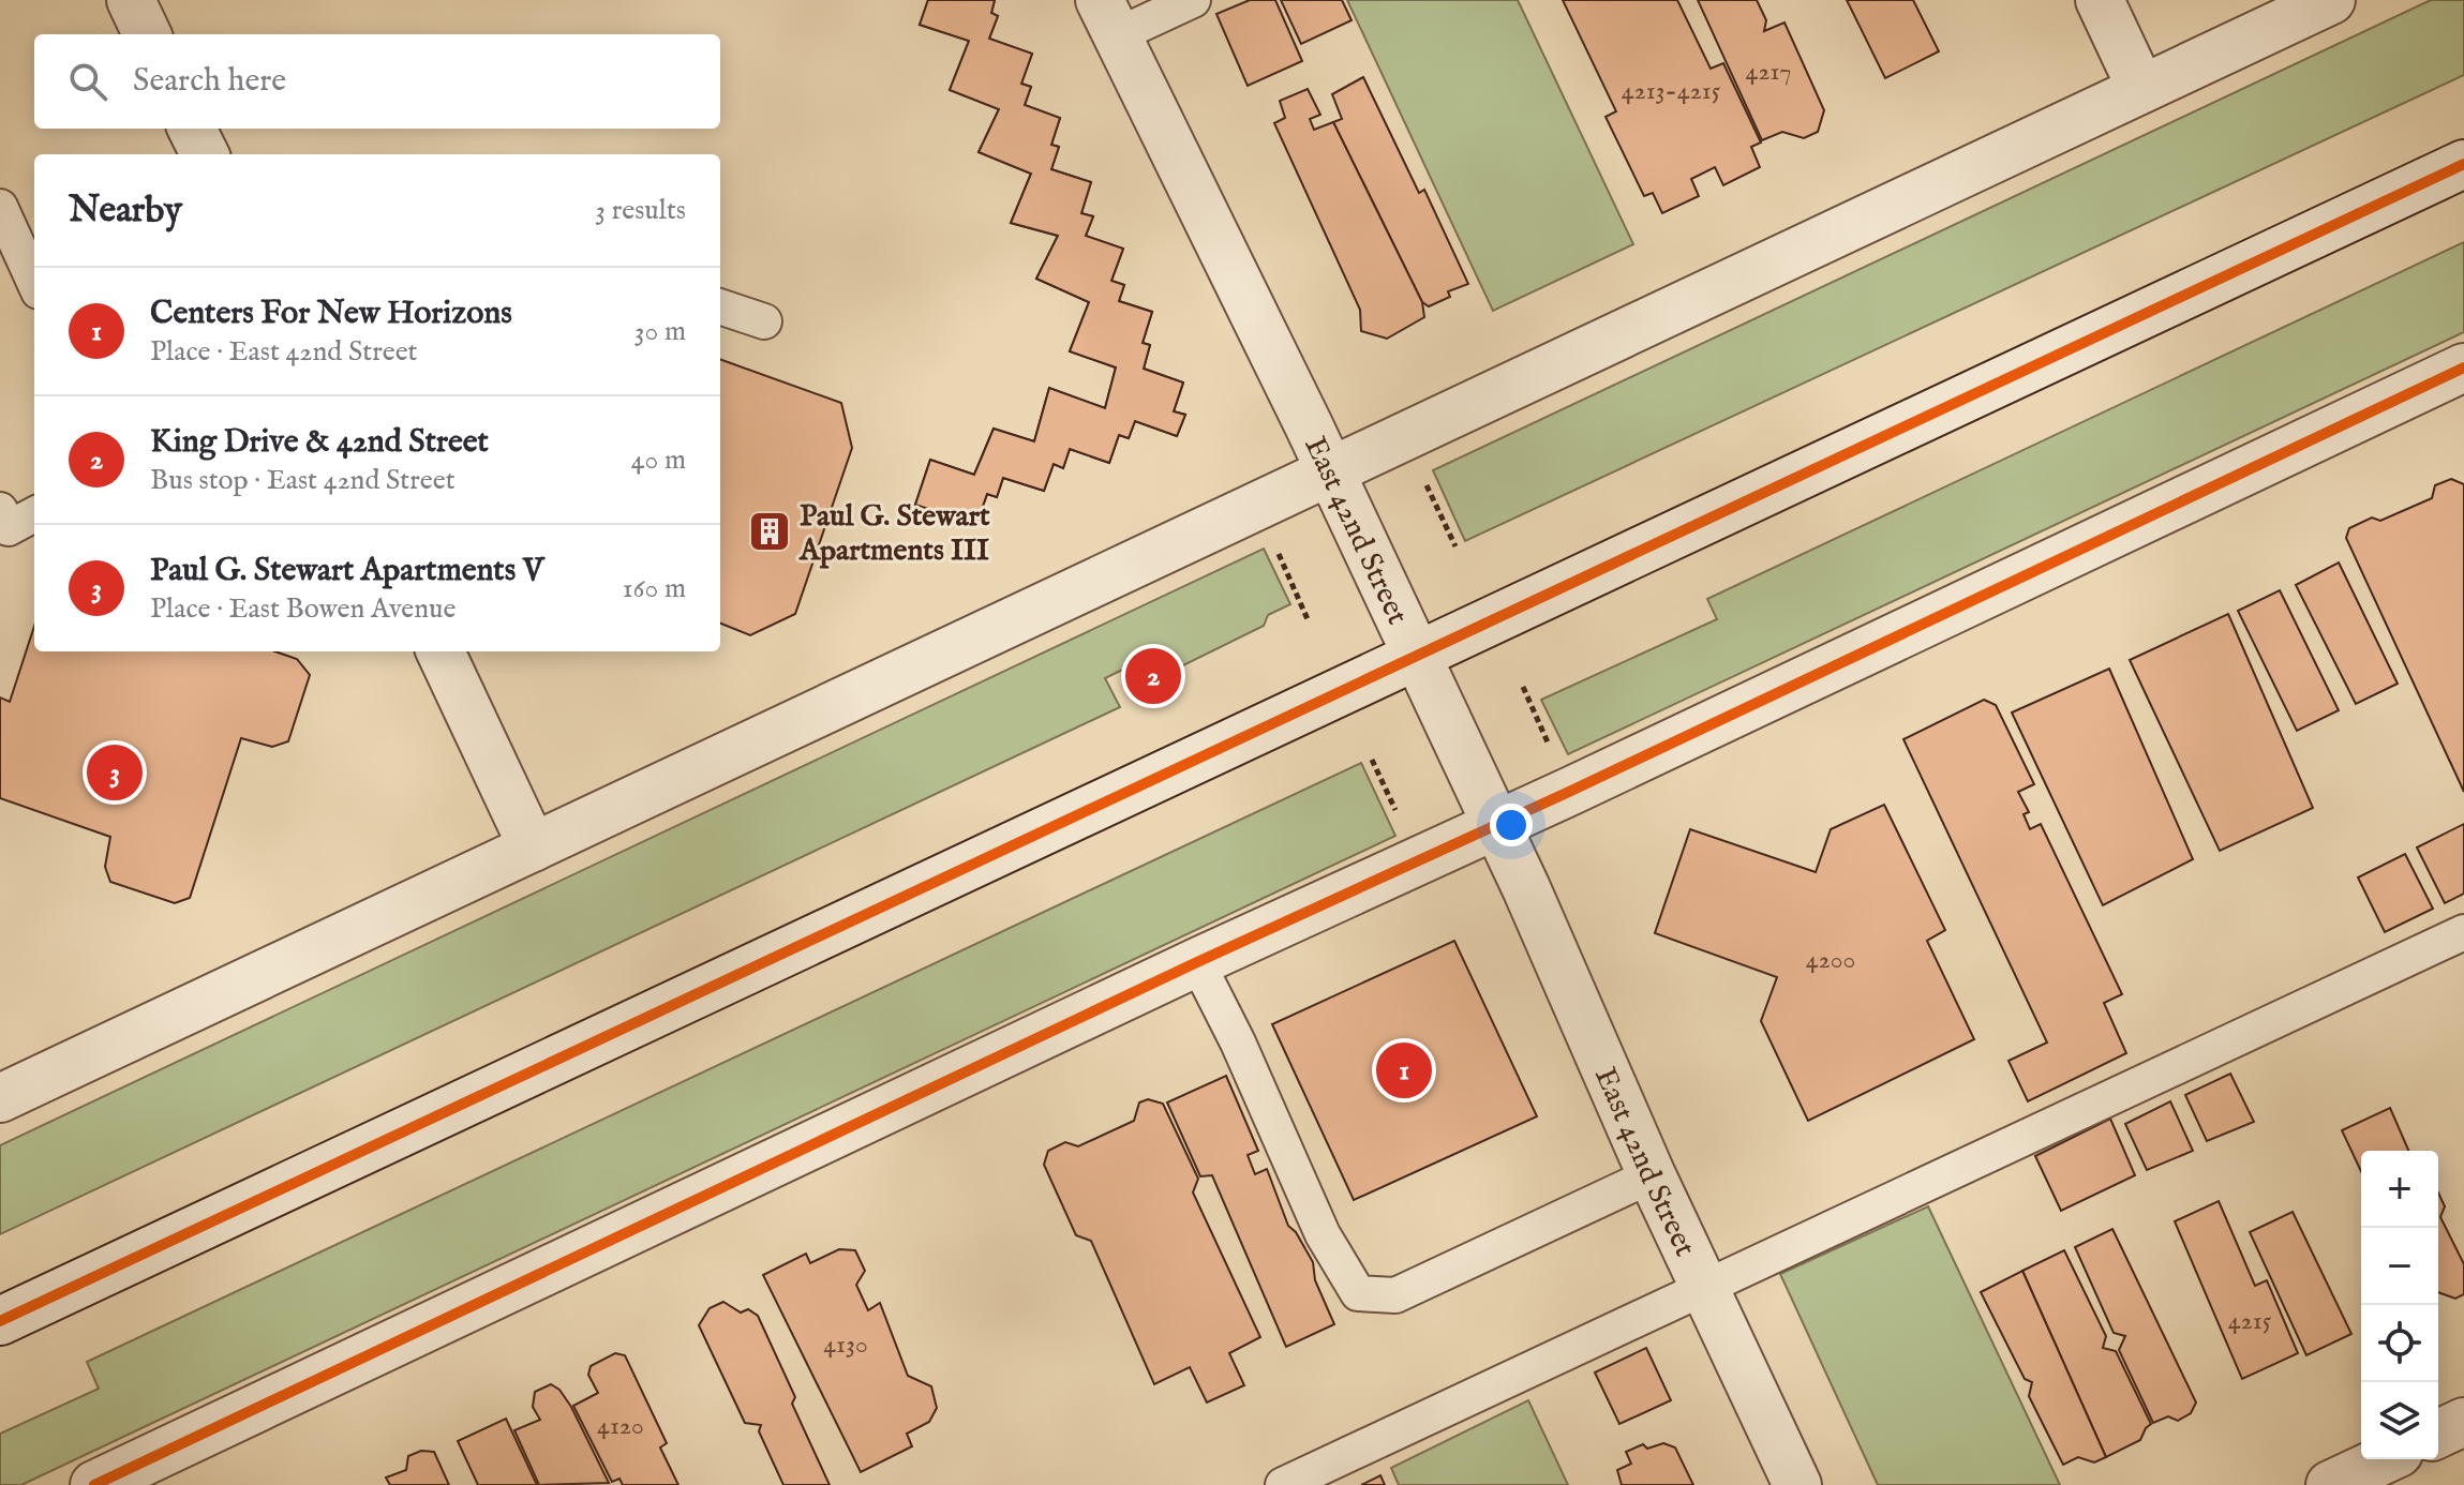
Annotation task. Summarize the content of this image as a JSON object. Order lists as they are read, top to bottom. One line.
{"streets":{"street":["East 42nd Street"]},"places":{"building":["Paul G. Stewart Apartments III"]},"house_numbers":["4217","4213-4215","4200","4215","4130","4120"],"page":{"search":"Search here","heading":["Nearby","3 results"],"list":[{"mark":"1","name":"Centers For New Horizons","note":"Place · East 42nd Street","value":"30 m"},{"mark":"2","name":"King Drive & 42nd Street","note":"Bus stop · East 42nd Street","value":"40 m"},{"mark":"3","name":"Paul G. Stewart Apartments V","note":"Place · East Bowen Avenue","value":"160 m"}],"pins":["2","3","1"],"map_buttons":["+","−"]}}
